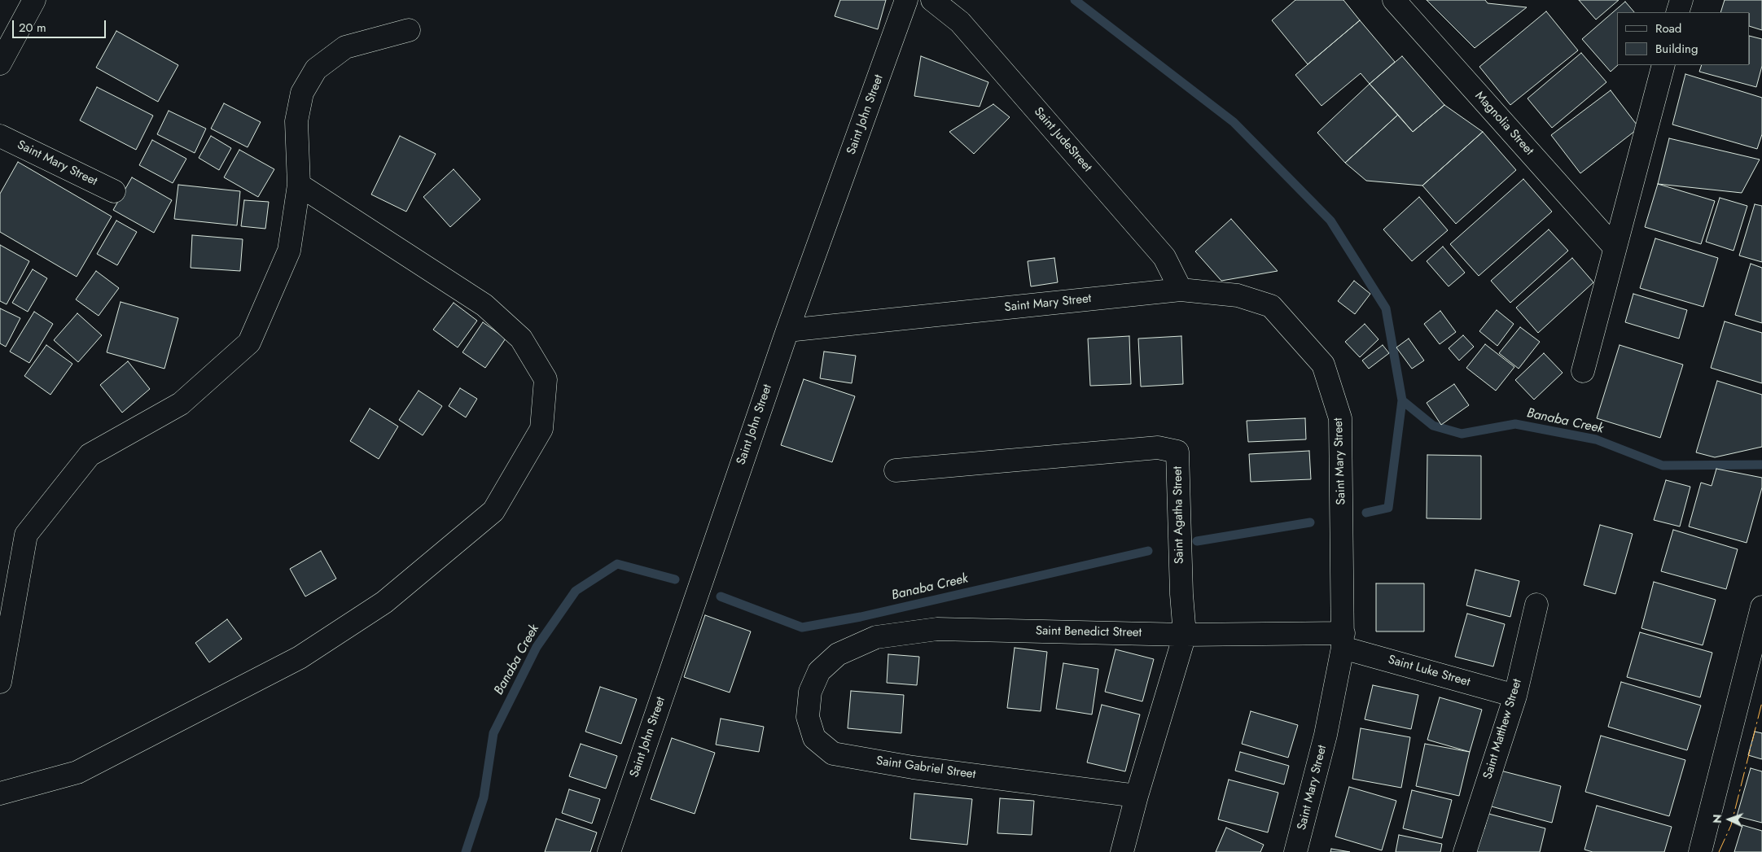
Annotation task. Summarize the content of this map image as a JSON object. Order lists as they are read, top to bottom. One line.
{"streets":{"street":["Saint John Street","Magnolia Street","Saint JudeStreet","Saint Mary Street","Saint Agatha Street","Saint Benedict Street","Saint Luke Street","Saint Matthew Street","Saint Gabriel Street"]},"crossings":[["Saint John Street","Saint Mary Street"],["Saint JudeStreet","Saint Mary Street"],["Saint Mary Street","Saint Benedict Street"],["Saint Mary Street","Saint Luke Street"],["Saint Agatha Street","Saint Benedict Street"],["Saint Agatha Street","Saint Gabriel Street"],["Saint Benedict Street","Saint Luke Street"],["Saint Benedict Street","Saint Gabriel Street"],["Saint Luke Street","Saint Matthew Street"]],"water":["Banaba Creek"],"legend":["Road","Building"],"scale_bar":"20 m","north":"left"}
